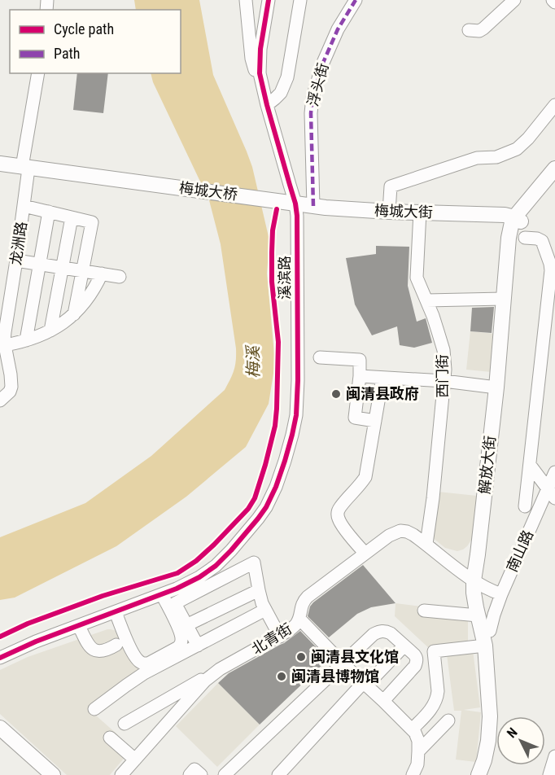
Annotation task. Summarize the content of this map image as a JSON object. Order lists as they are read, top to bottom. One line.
{"streets":{"main road":["梅城大桥","梅城大街","解放大街"],"street":["浮头街","龙洲路","溪滨路","西门街","南山路","北青街"]},"crossings":[["浮头街","梅城大街"],["梅城大桥","梅城大街"],["梅城大桥","龙洲路"],["梅城大桥","溪滨路"],["梅城大街","溪滨路"],["梅城大街","西门街"],["梅城大街","解放大街"],["西门街","北青街"],["解放大街","南山路"],["解放大街","北青街"],["南山路","北青街"]],"water":["梅溪"],"places":["闽清县政府","闽清县文化馆","闽清县博物馆"],"legend":["Cycle path","Path"],"north":"top left"}
